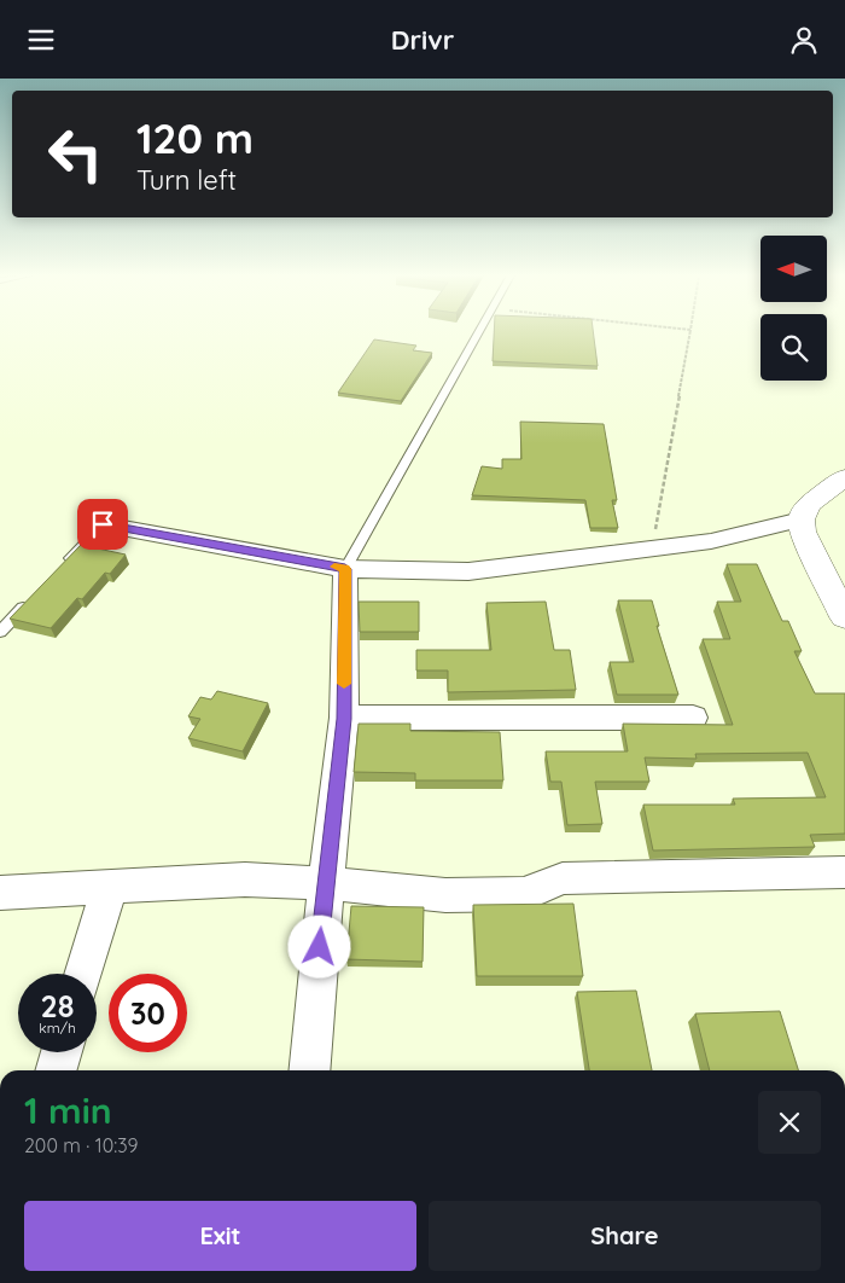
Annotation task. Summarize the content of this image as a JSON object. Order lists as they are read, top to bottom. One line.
{"north":"left","page":{"header":"Drivr","turn":["120 m","Turn left"],"speed":"28 km/h","limit":"30","heading":["1 min","200 m · 10:39"],"buttons":["Exit","Share"]}}
